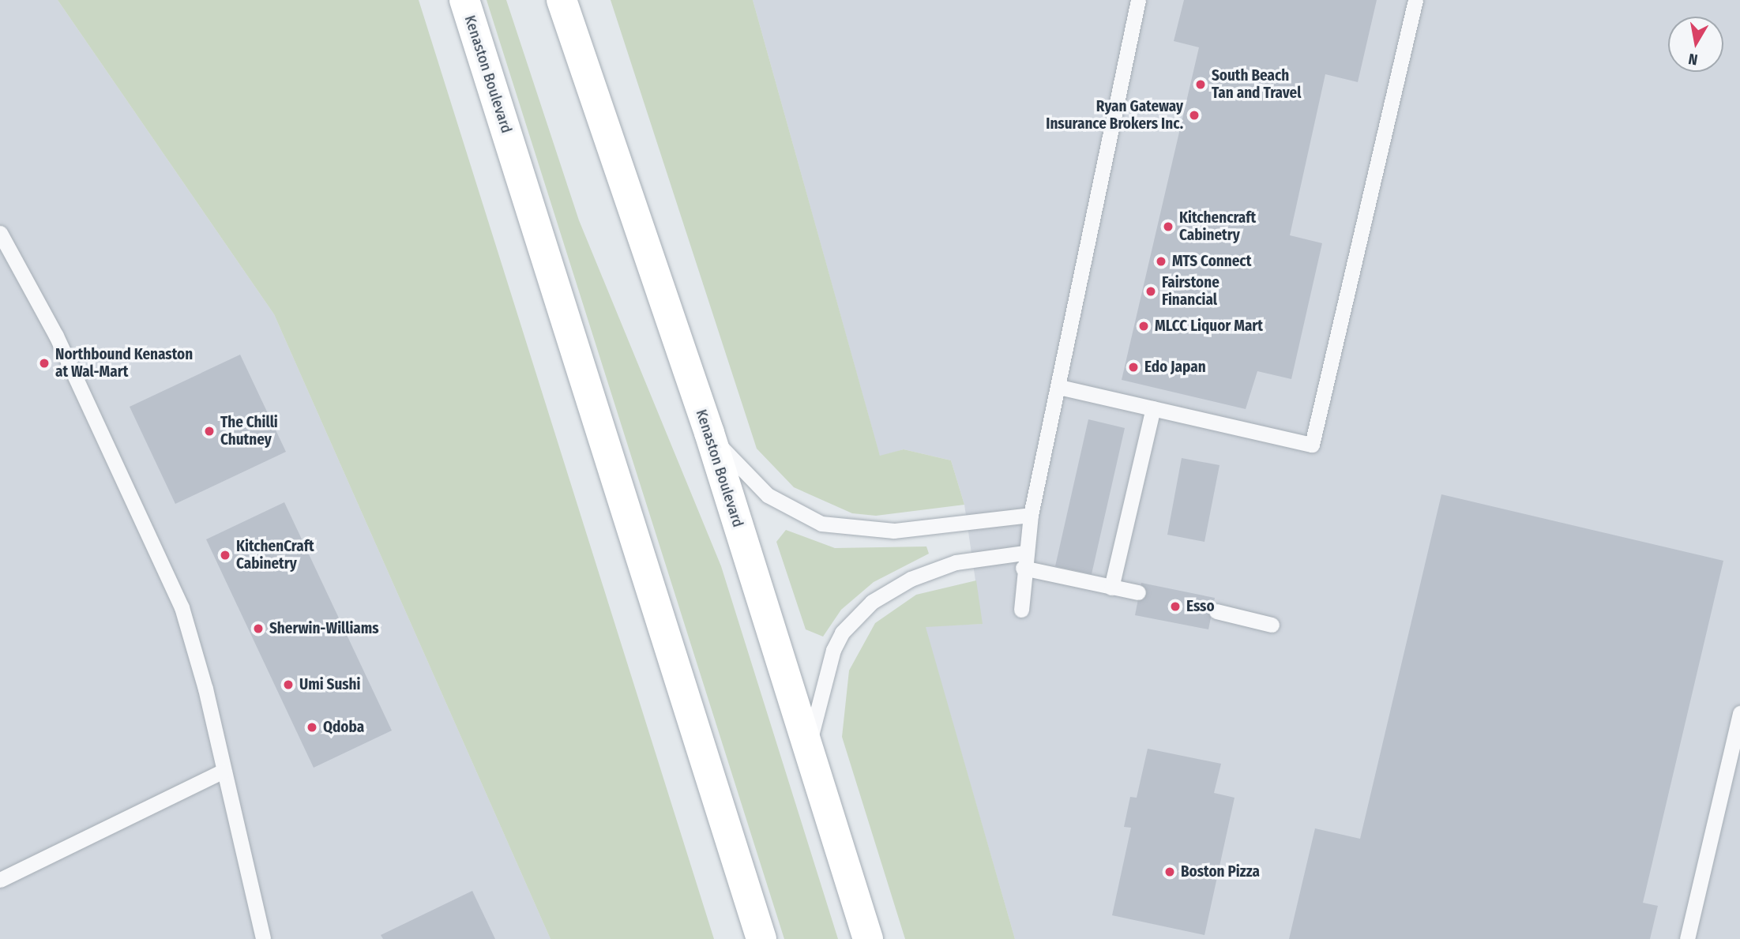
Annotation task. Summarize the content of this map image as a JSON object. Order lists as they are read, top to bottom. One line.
{"streets":{"main road":["Kenaston Boulevard"]},"places":["South Beach Tan and Travel","Ryan Gateway Insurance Brokers Inc.","Kitchencraft Cabinetry","MTS Connect","Fairstone Financial","MLCC Liquor Mart","Northbound Kenaston at Wal-Mart","Edo Japan","The Chilli Chutney","KitchenCraft Cabinetry","Esso","Sherwin-Williams","Umi Sushi","Qdoba","Boston Pizza"],"north":"bottom"}
